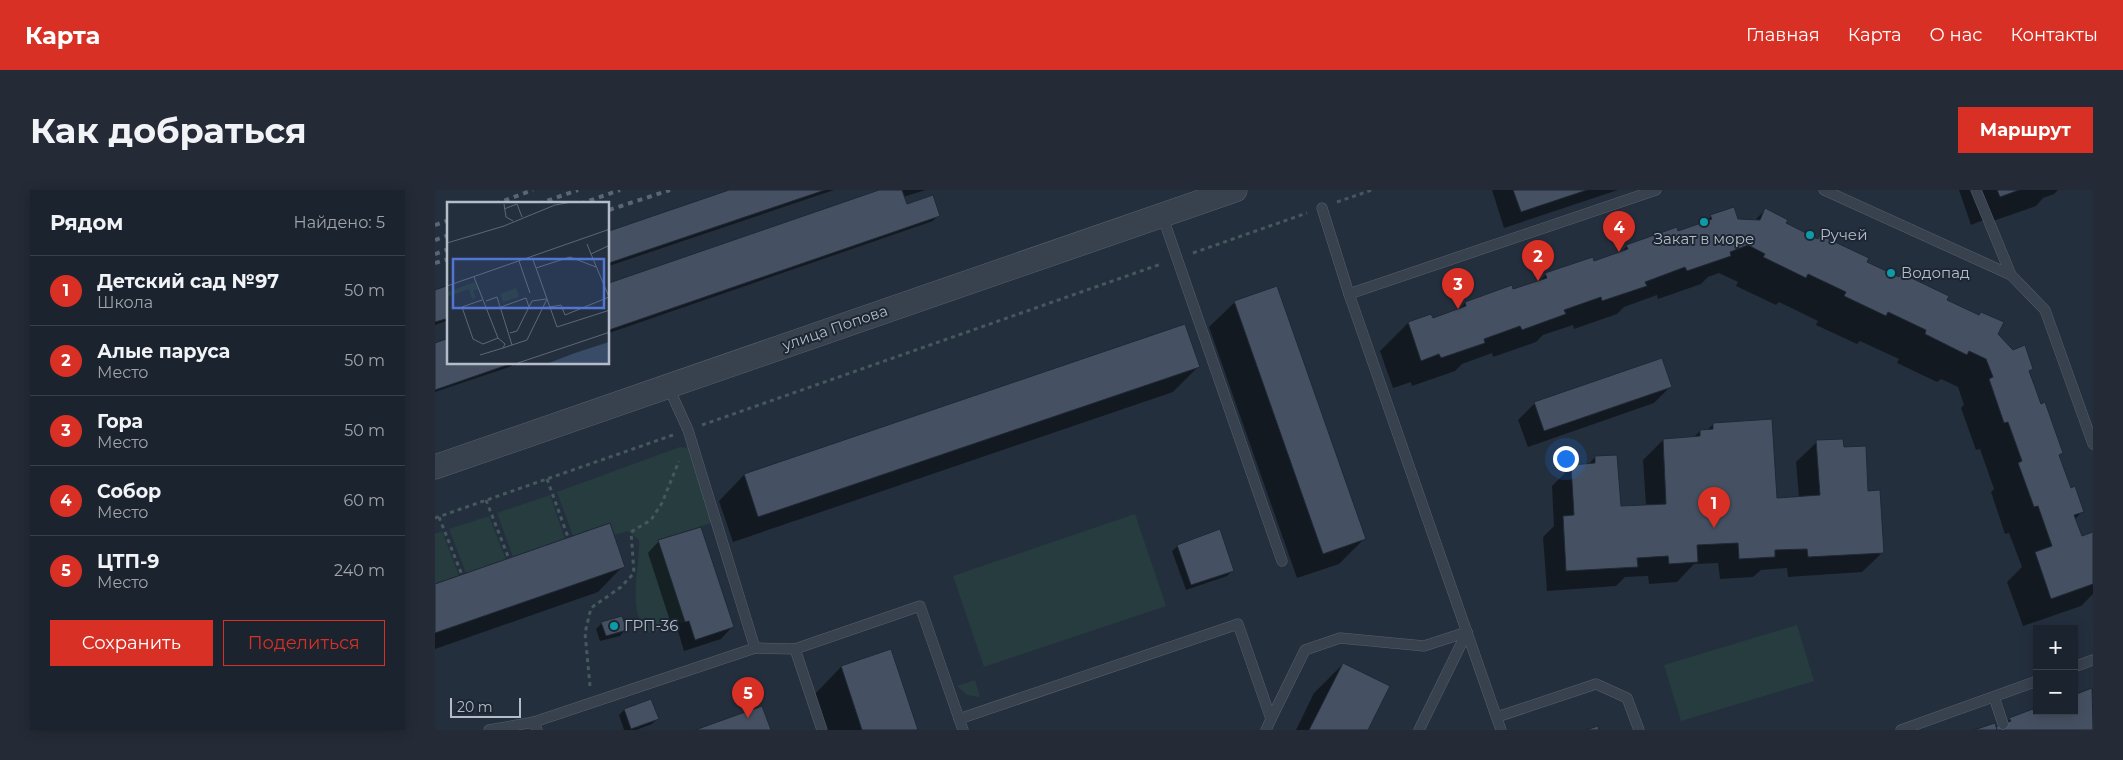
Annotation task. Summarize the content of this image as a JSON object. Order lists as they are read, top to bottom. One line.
{"streets":{"street":["улица Попова"]},"places":["Закат в море","Ручей","Водопад","ГРП-36"],"scale_bar":"20 m","page":{"header":"Карта","nav":["Главная","Карта","О нас","Контакты"],"buttons":["Маршрут",["Сохранить","Поделиться"]],"title":"Как добраться","heading":["Рядом","Найдено: 5"],"pins":["4","2","3","1","5"],"list":[{"mark":"1","name":"Детский сад №97","note":"Школа","value":"50 m"},{"mark":"2","name":"Алые паруса","note":"Место","value":"50 m"},{"mark":"3","name":"Гора","note":"Место","value":"50 m"},{"mark":"4","name":"Собор","note":"Место","value":"60 m"},{"mark":"5","name":"ЦТП-9","note":"Место","value":"240 m"}],"map_buttons":["+","−"],"scale":"20 m"}}
